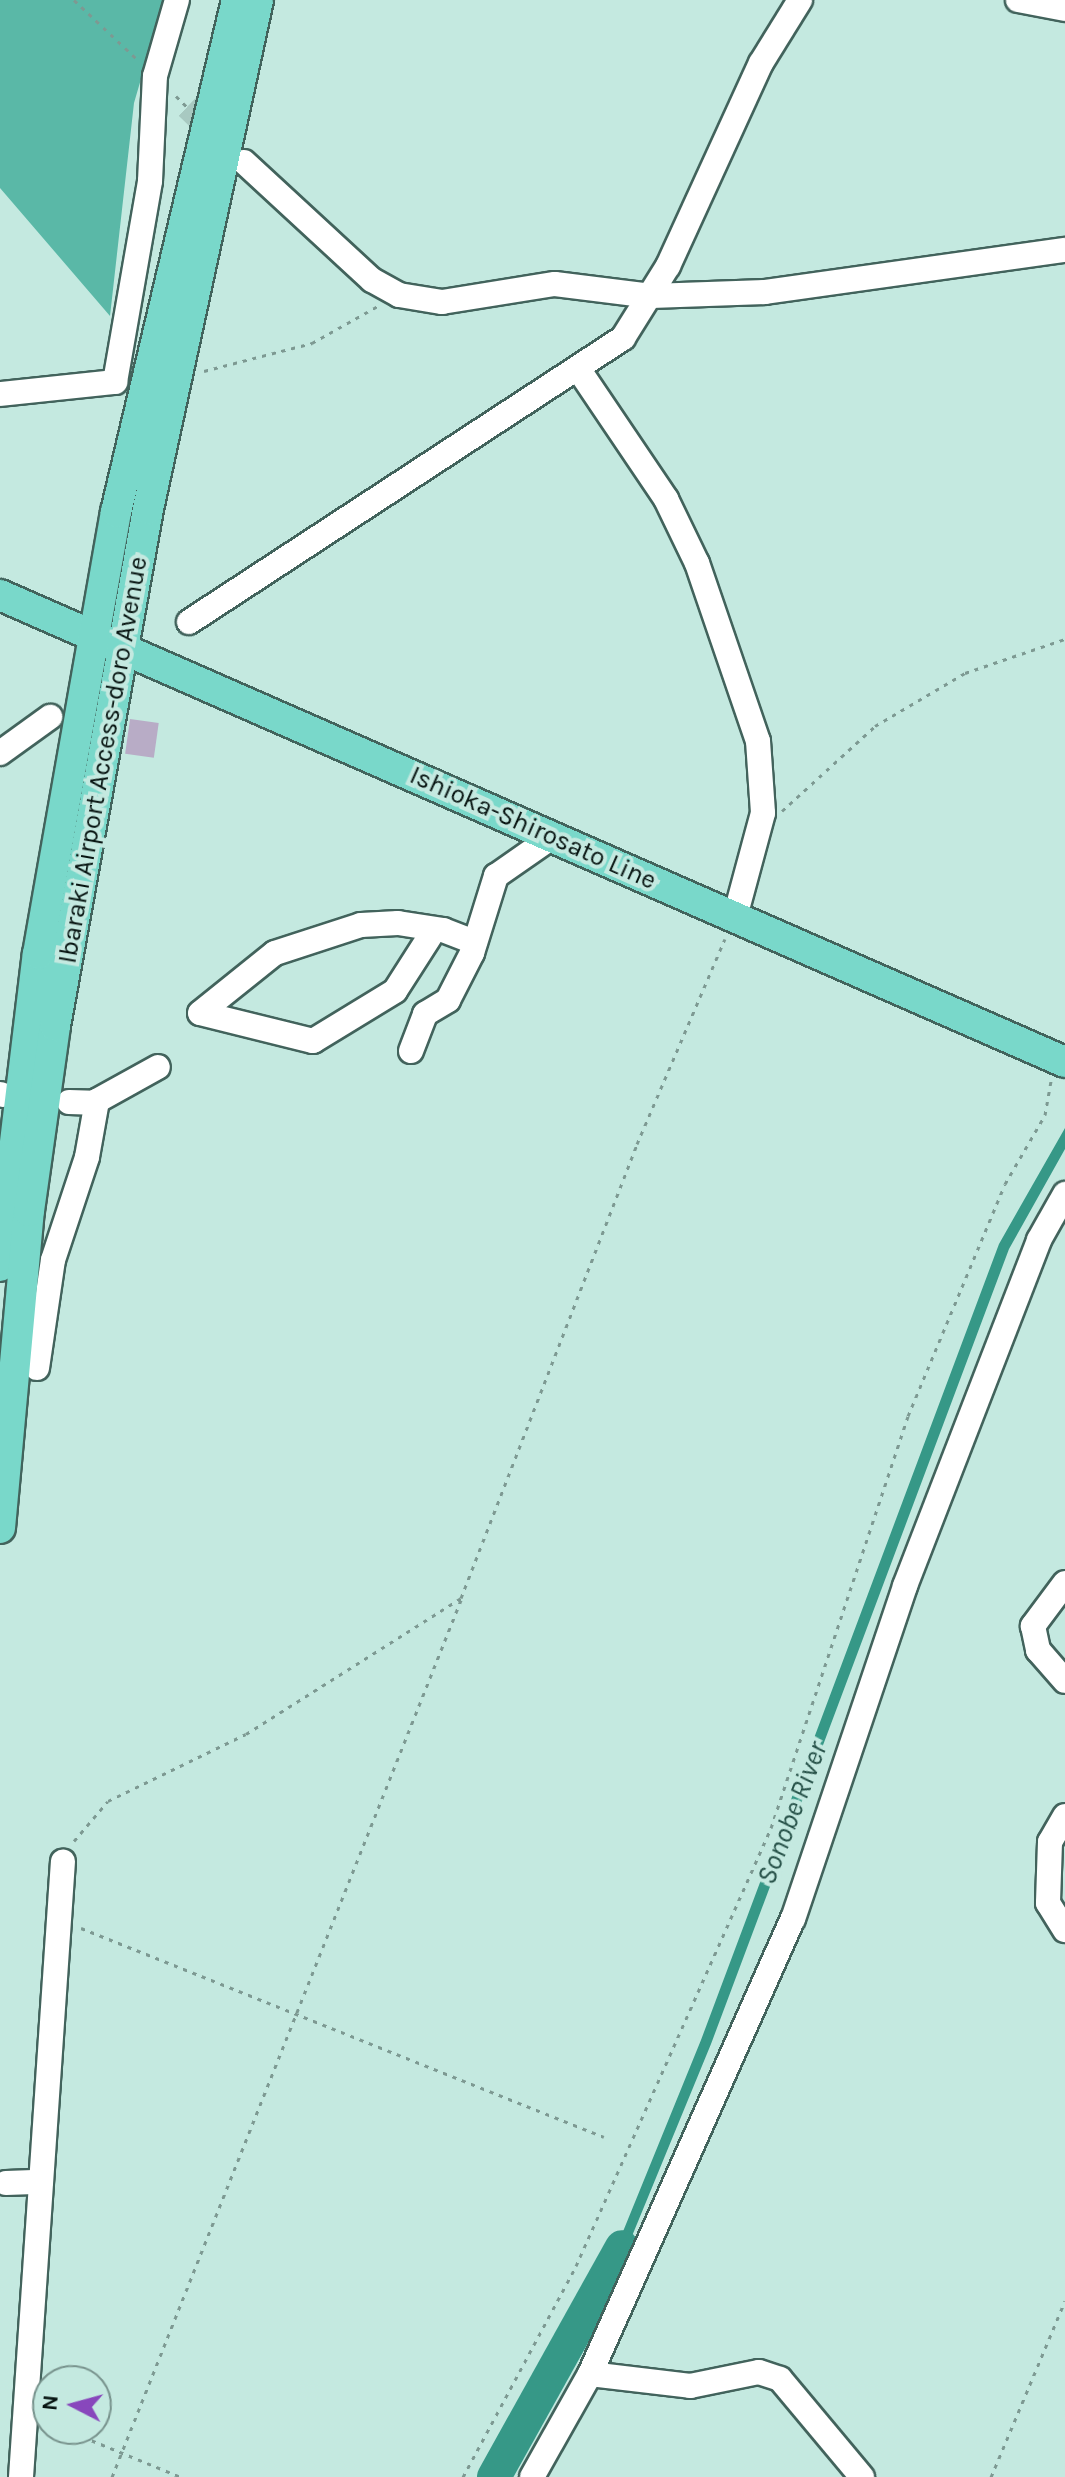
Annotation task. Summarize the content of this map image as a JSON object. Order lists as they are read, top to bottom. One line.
{"streets":{"main road":["Ibaraki Airport Access-doro Avenue","Ishioka-Shirosato Line"]},"crossings":[["Ibaraki Airport Access-doro Avenue","Ishioka-Shirosato Line"]],"water":["Sonobe River"],"north":"left"}
